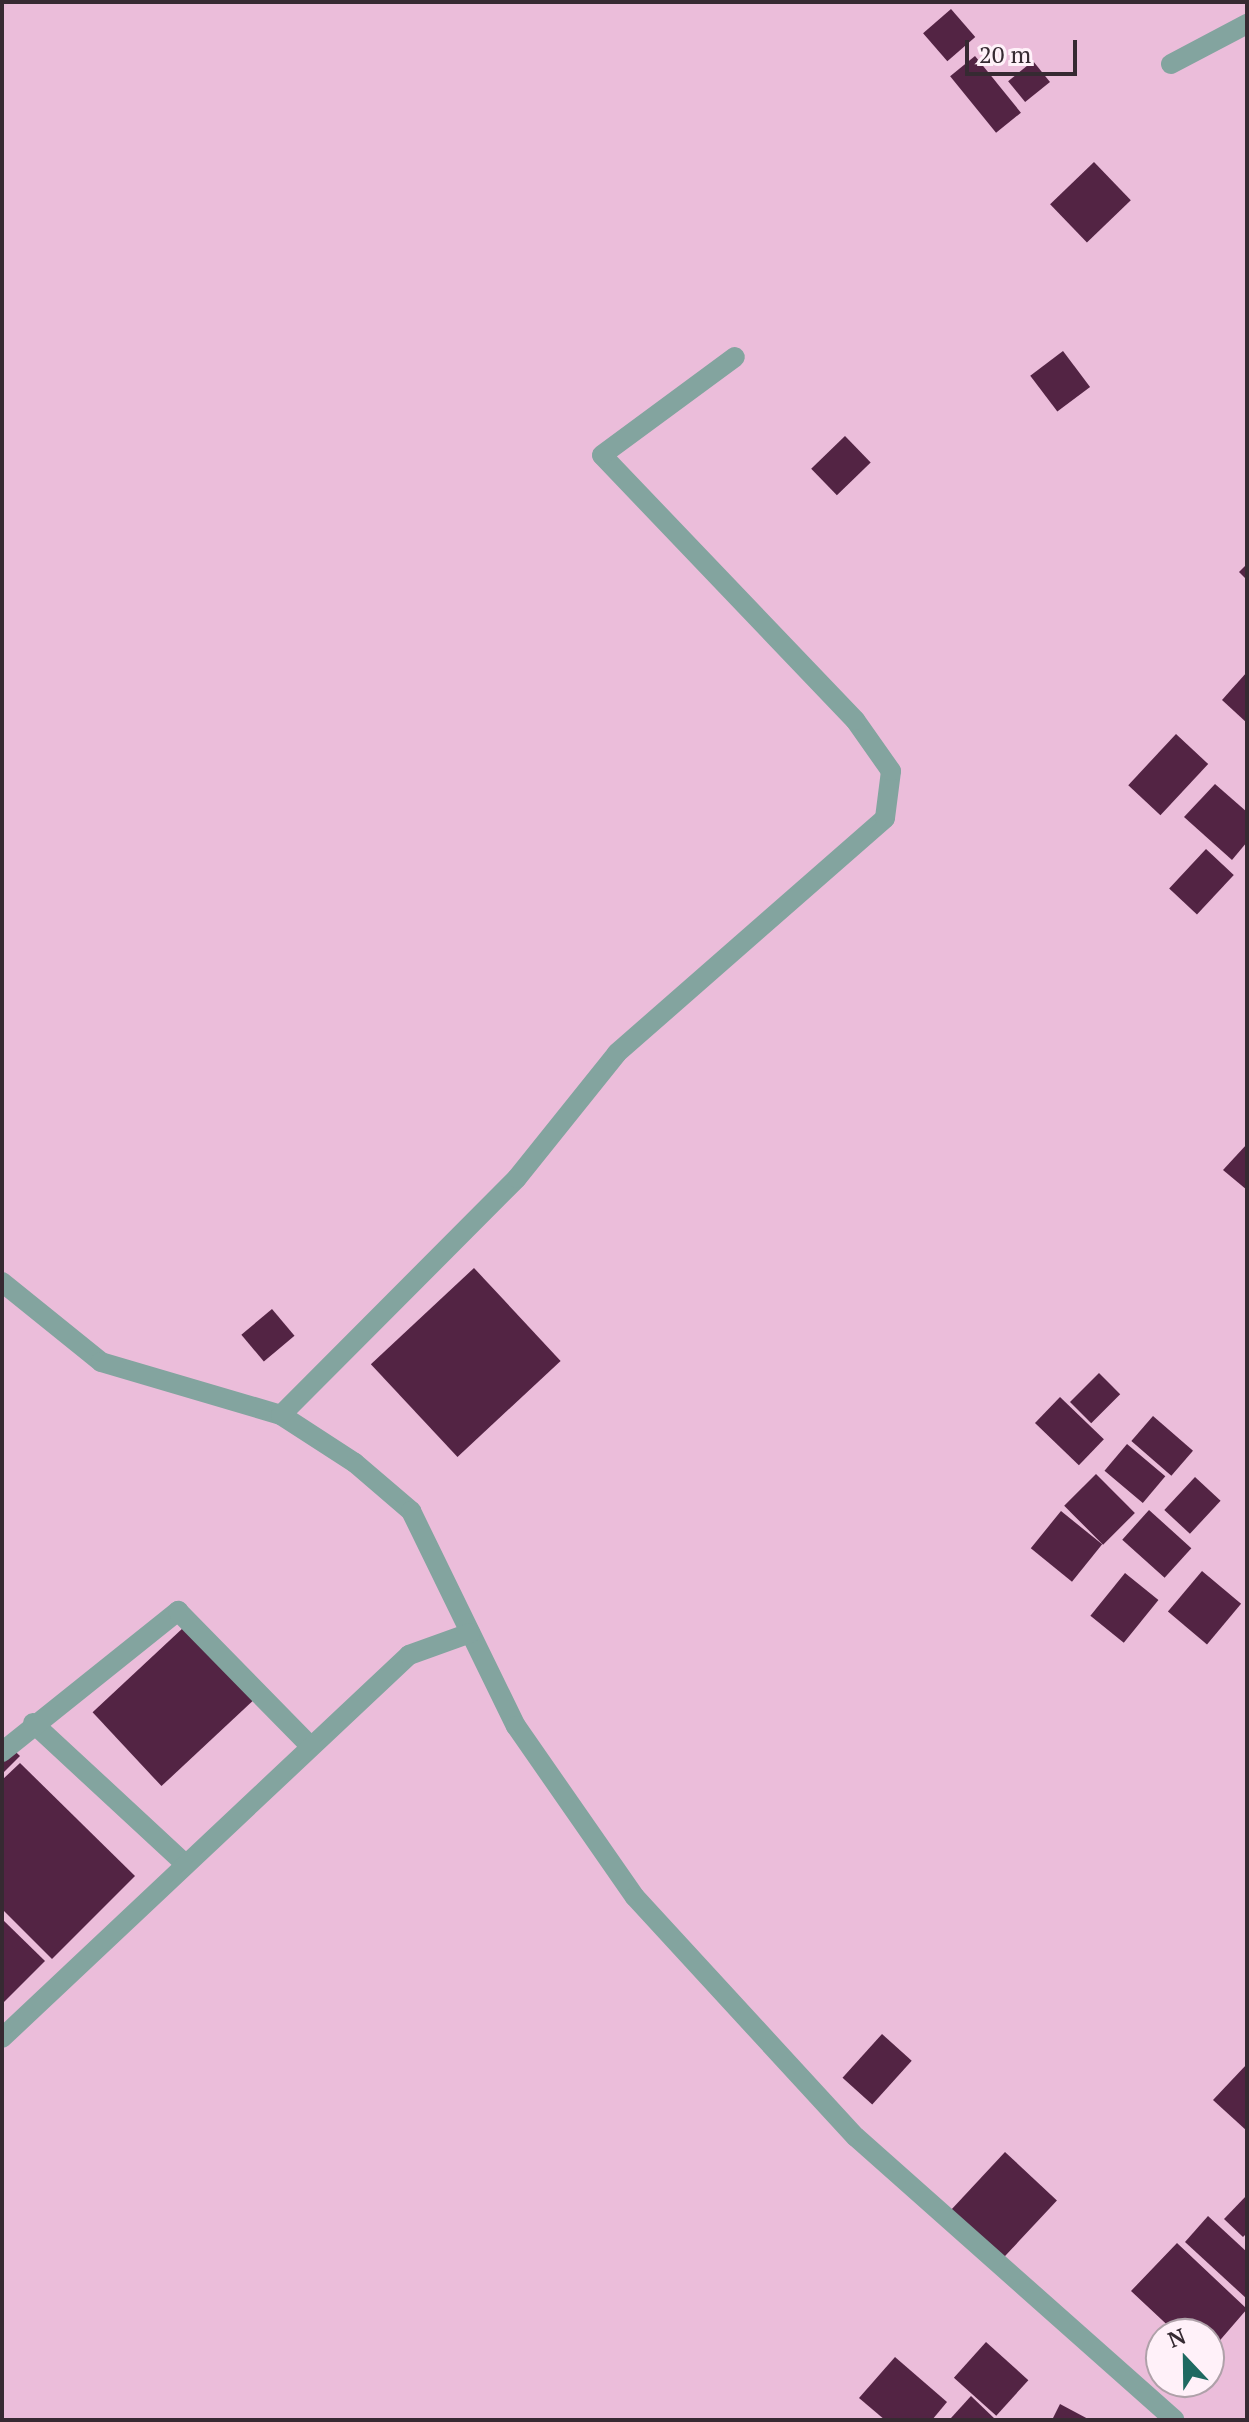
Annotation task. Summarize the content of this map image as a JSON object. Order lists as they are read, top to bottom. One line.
{"scale_bar":"20 m","north":"top"}
